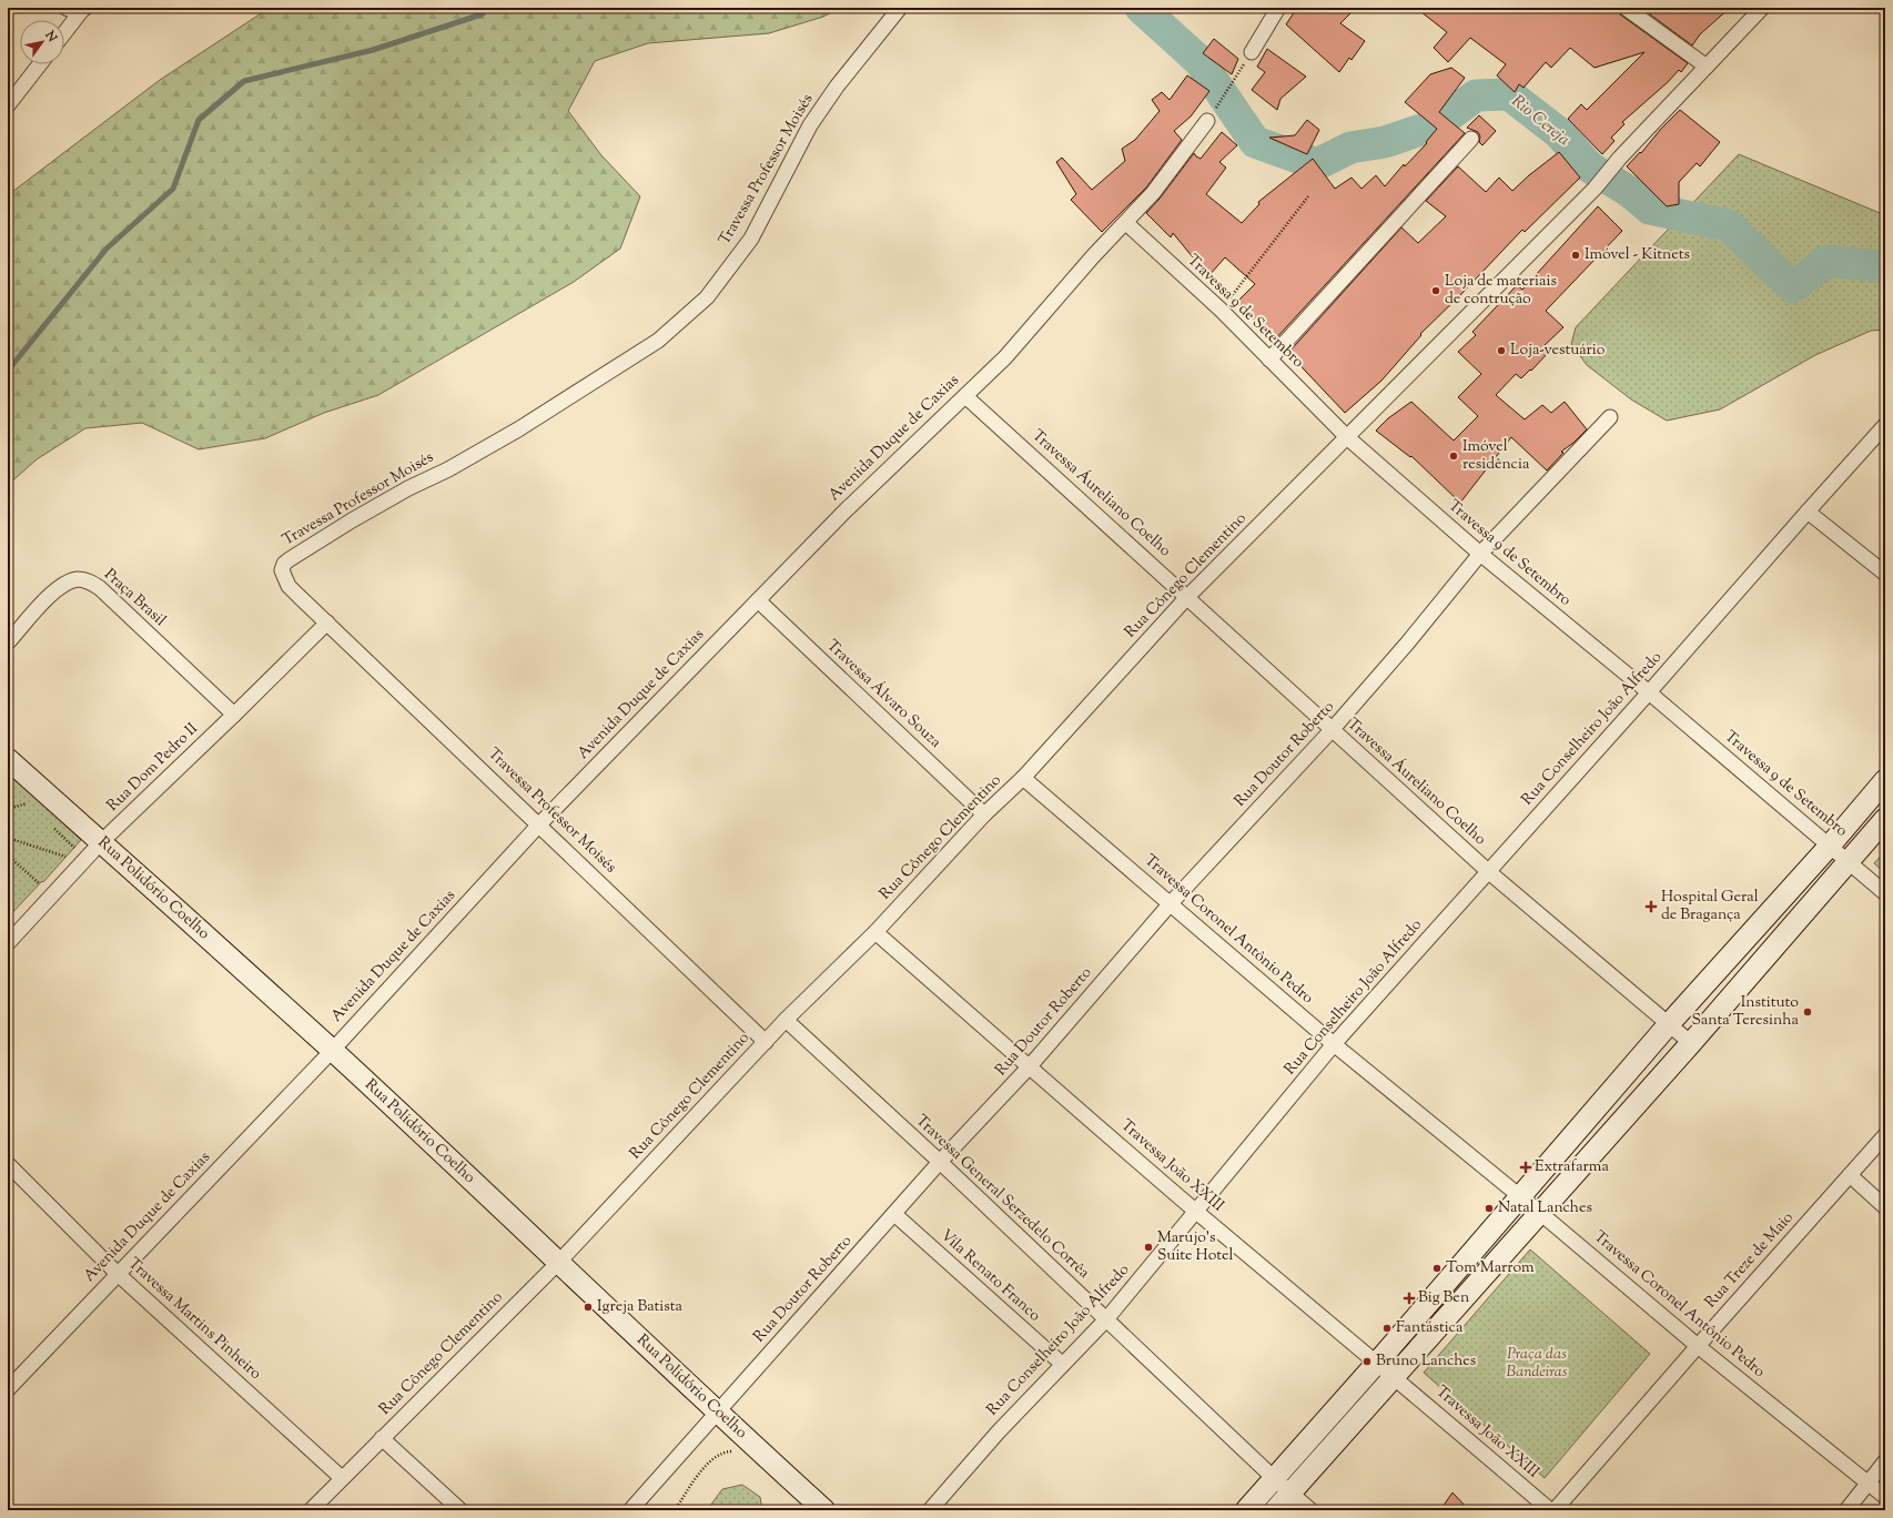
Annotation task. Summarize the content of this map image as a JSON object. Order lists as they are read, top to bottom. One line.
{"streets":{"main road":["Rua Polidório Coelho"],"street":["Travessa Professor Moisés","Travessa 9 de Setembro","Avenida Duque de Caxias","Travessa Áureliano Coelho","Rua Cônego Clementino","Praça Brasil","Travessa Álvaro Souza","Rua Conselheiro João Alfredo","Rua Doutor Roberto","Rua Dom Pedro II","Travessa Coronel Antônio Pedro","Travessa João XXIII","Travessa General Serzedelo Corrêa","Rua Treze de Maio","Vila Renato Franco","Travessa Martins Pinheiro"]},"crossings":[["Travessa Professor Moisés","Avenida Duque de Caxias"],["Travessa Professor Moisés","Rua Cônego Clementino"],["Travessa Professor Moisés","Rua Dom Pedro II"],["Travessa 9 de Setembro","Avenida Duque de Caxias"],["Travessa 9 de Setembro","Rua Cônego Clementino"],["Travessa 9 de Setembro","Rua Conselheiro João Alfredo"],["Travessa 9 de Setembro","Rua Doutor Roberto"],["Avenida Duque de Caxias","Travessa Áureliano Coelho"],["Avenida Duque de Caxias","Travessa Álvaro Souza"],["Avenida Duque de Caxias","Rua Polidório Coelho"],["Avenida Duque de Caxias","Travessa Martins Pinheiro"],["Travessa Áureliano Coelho","Rua Cônego Clementino"],["Travessa Áureliano Coelho","Rua Conselheiro João Alfredo"],["Travessa Áureliano Coelho","Rua Doutor Roberto"],["Rua Cônego Clementino","Travessa Álvaro Souza"],["Rua Cônego Clementino","Rua Polidório Coelho"],["Rua Cônego Clementino","Travessa Coronel Antônio Pedro"],["Rua Cônego Clementino","Travessa João XXIII"],["Rua Cônego Clementino","Travessa General Serzedelo Corrêa"],["Rua Cônego Clementino","Travessa Martins Pinheiro"],["Praça Brasil","Rua Dom Pedro II"],["Rua Conselheiro João Alfredo","Travessa Coronel Antônio Pedro"],["Rua Conselheiro João Alfredo","Travessa João XXIII"],["Rua Conselheiro João Alfredo","Travessa General Serzedelo Corrêa"],["Rua Conselheiro João Alfredo","Vila Renato Franco"],["Rua Doutor Roberto","Rua Polidório Coelho"],["Rua Doutor Roberto","Travessa Coronel Antônio Pedro"],["Rua Doutor Roberto","Travessa João XXIII"],["Rua Doutor Roberto","Travessa General Serzedelo Corrêa"],["Rua Doutor Roberto","Vila Renato Franco"],["Rua Dom Pedro II","Rua Polidório Coelho"],["Travessa Coronel Antônio Pedro","Rua Treze de Maio"]],"water":["Rio Cereja"],"parks":["Praça das Bandeiras"],"places":{"other":["Imóvel - Kitnets","Loja de materiais de contrução","Loja-vestuário","Imóvel residência","Instituto Santa Teresinha","Natal Lanches","Marujo's Suite Hotel","Tom Marrom","Igreja Batista","Fantástica","Bruno Lanches"],"health":["Hospital Geral de Bragança","Extrafarma","Big Ben"]},"north":"top right"}
